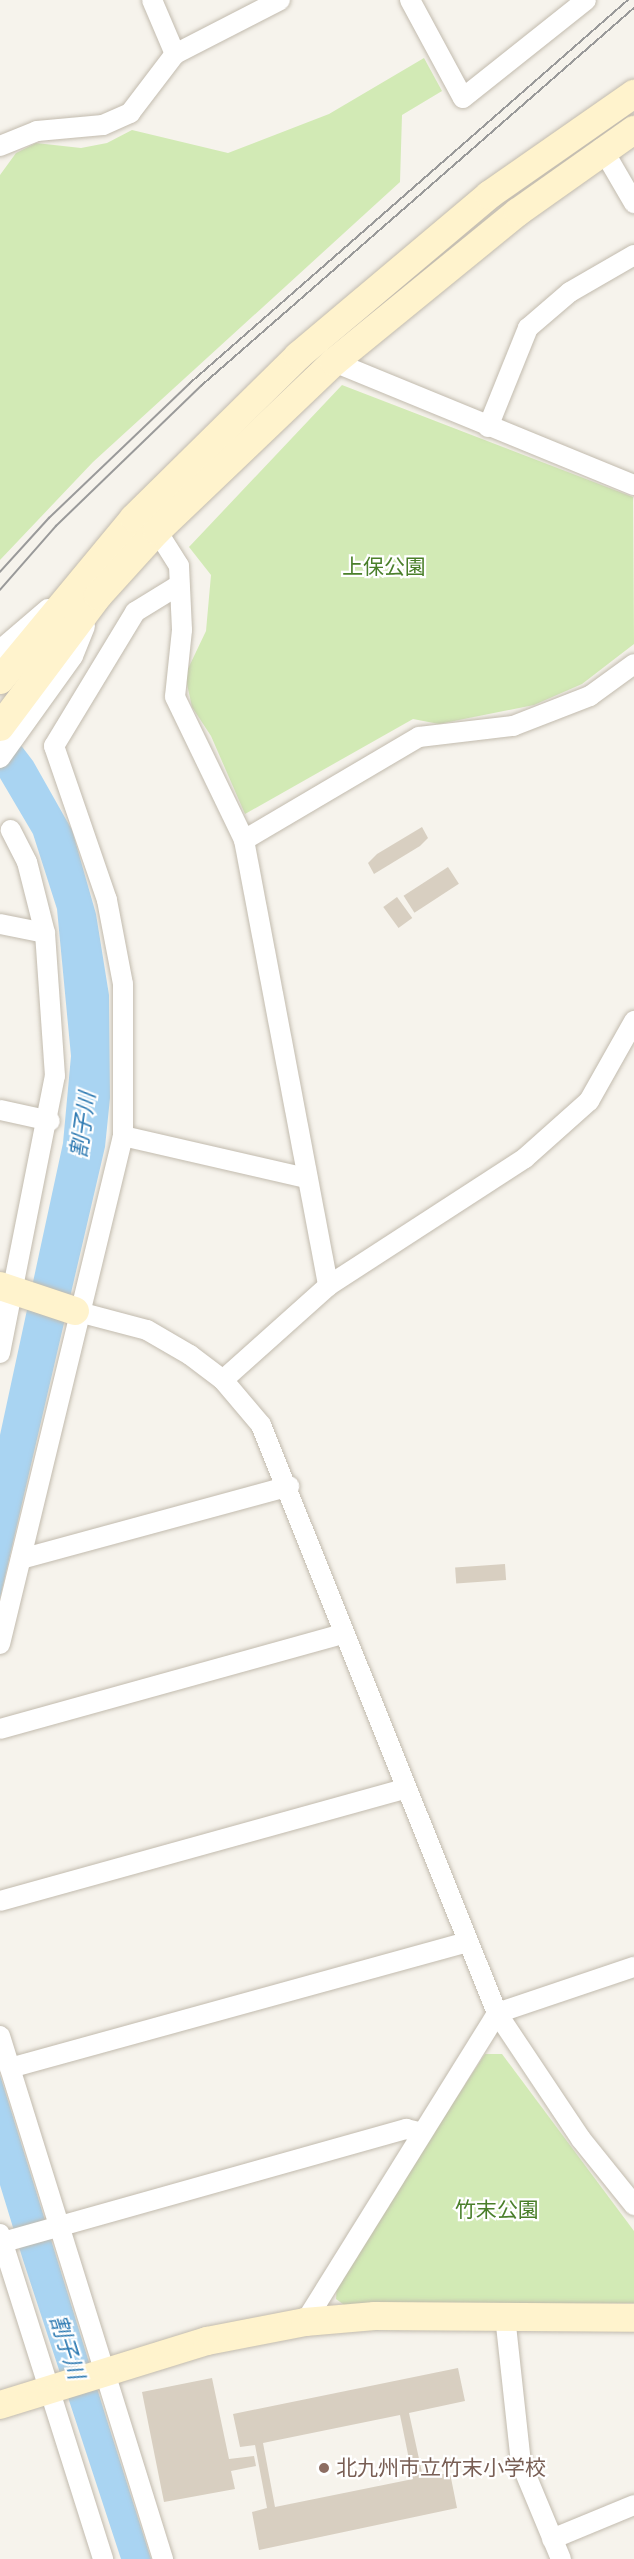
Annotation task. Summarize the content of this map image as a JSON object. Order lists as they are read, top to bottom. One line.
{"water":["割子川"],"parks":["上保公園","竹末公園"],"places":["北九州市立竹末小学校"]}
